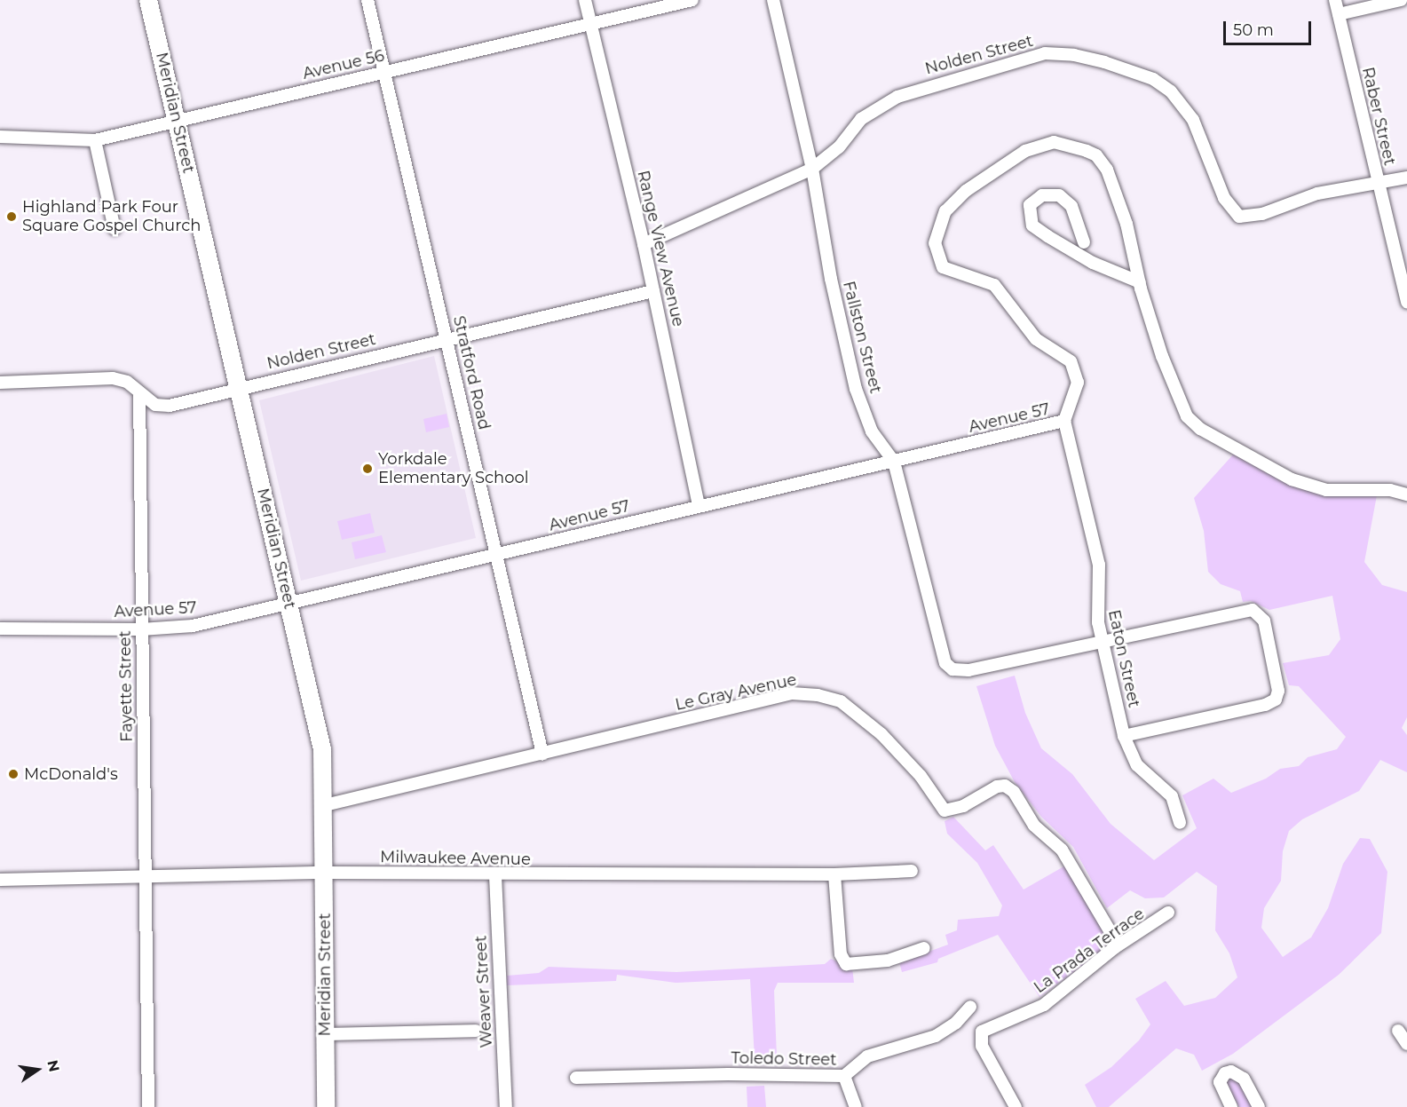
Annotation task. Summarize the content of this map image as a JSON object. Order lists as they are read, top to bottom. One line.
{"streets":{"street":["Nolden Street","Avenue 56","Meridian Street","Raber Street","Range View Avenue","Fallston Street","Stratford Road","Avenue 57","Eaton Street","Fayette Street","Le Gray Avenue","Milwaukee Avenue","La Prada Terrace","Weaver Street","Toledo Street"]},"crossings":[["Nolden Street","Meridian Street"],["Nolden Street","Raber Street"],["Nolden Street","Range View Avenue"],["Nolden Street","Fallston Street"],["Nolden Street","Stratford Road"],["Nolden Street","Fayette Street"],["Avenue 56","Meridian Street"],["Avenue 56","Range View Avenue"],["Avenue 56","Stratford Road"],["Meridian Street","Avenue 57"],["Meridian Street","Le Gray Avenue"],["Meridian Street","Milwaukee Avenue"],["Range View Avenue","Avenue 57"],["Fallston Street","Avenue 57"],["Fallston Street","Eaton Street"],["Stratford Road","Avenue 57"],["Stratford Road","Le Gray Avenue"],["Avenue 57","Eaton Street"],["Avenue 57","Fayette Street"],["Fayette Street","Milwaukee Avenue"],["Le Gray Avenue","La Prada Terrace"],["Milwaukee Avenue","Weaver Street"]],"places":["Highland Park Four Square Gospel Church","Yorkdale Elementary School","McDonald's"],"scale_bar":"50 m","north":"right"}
